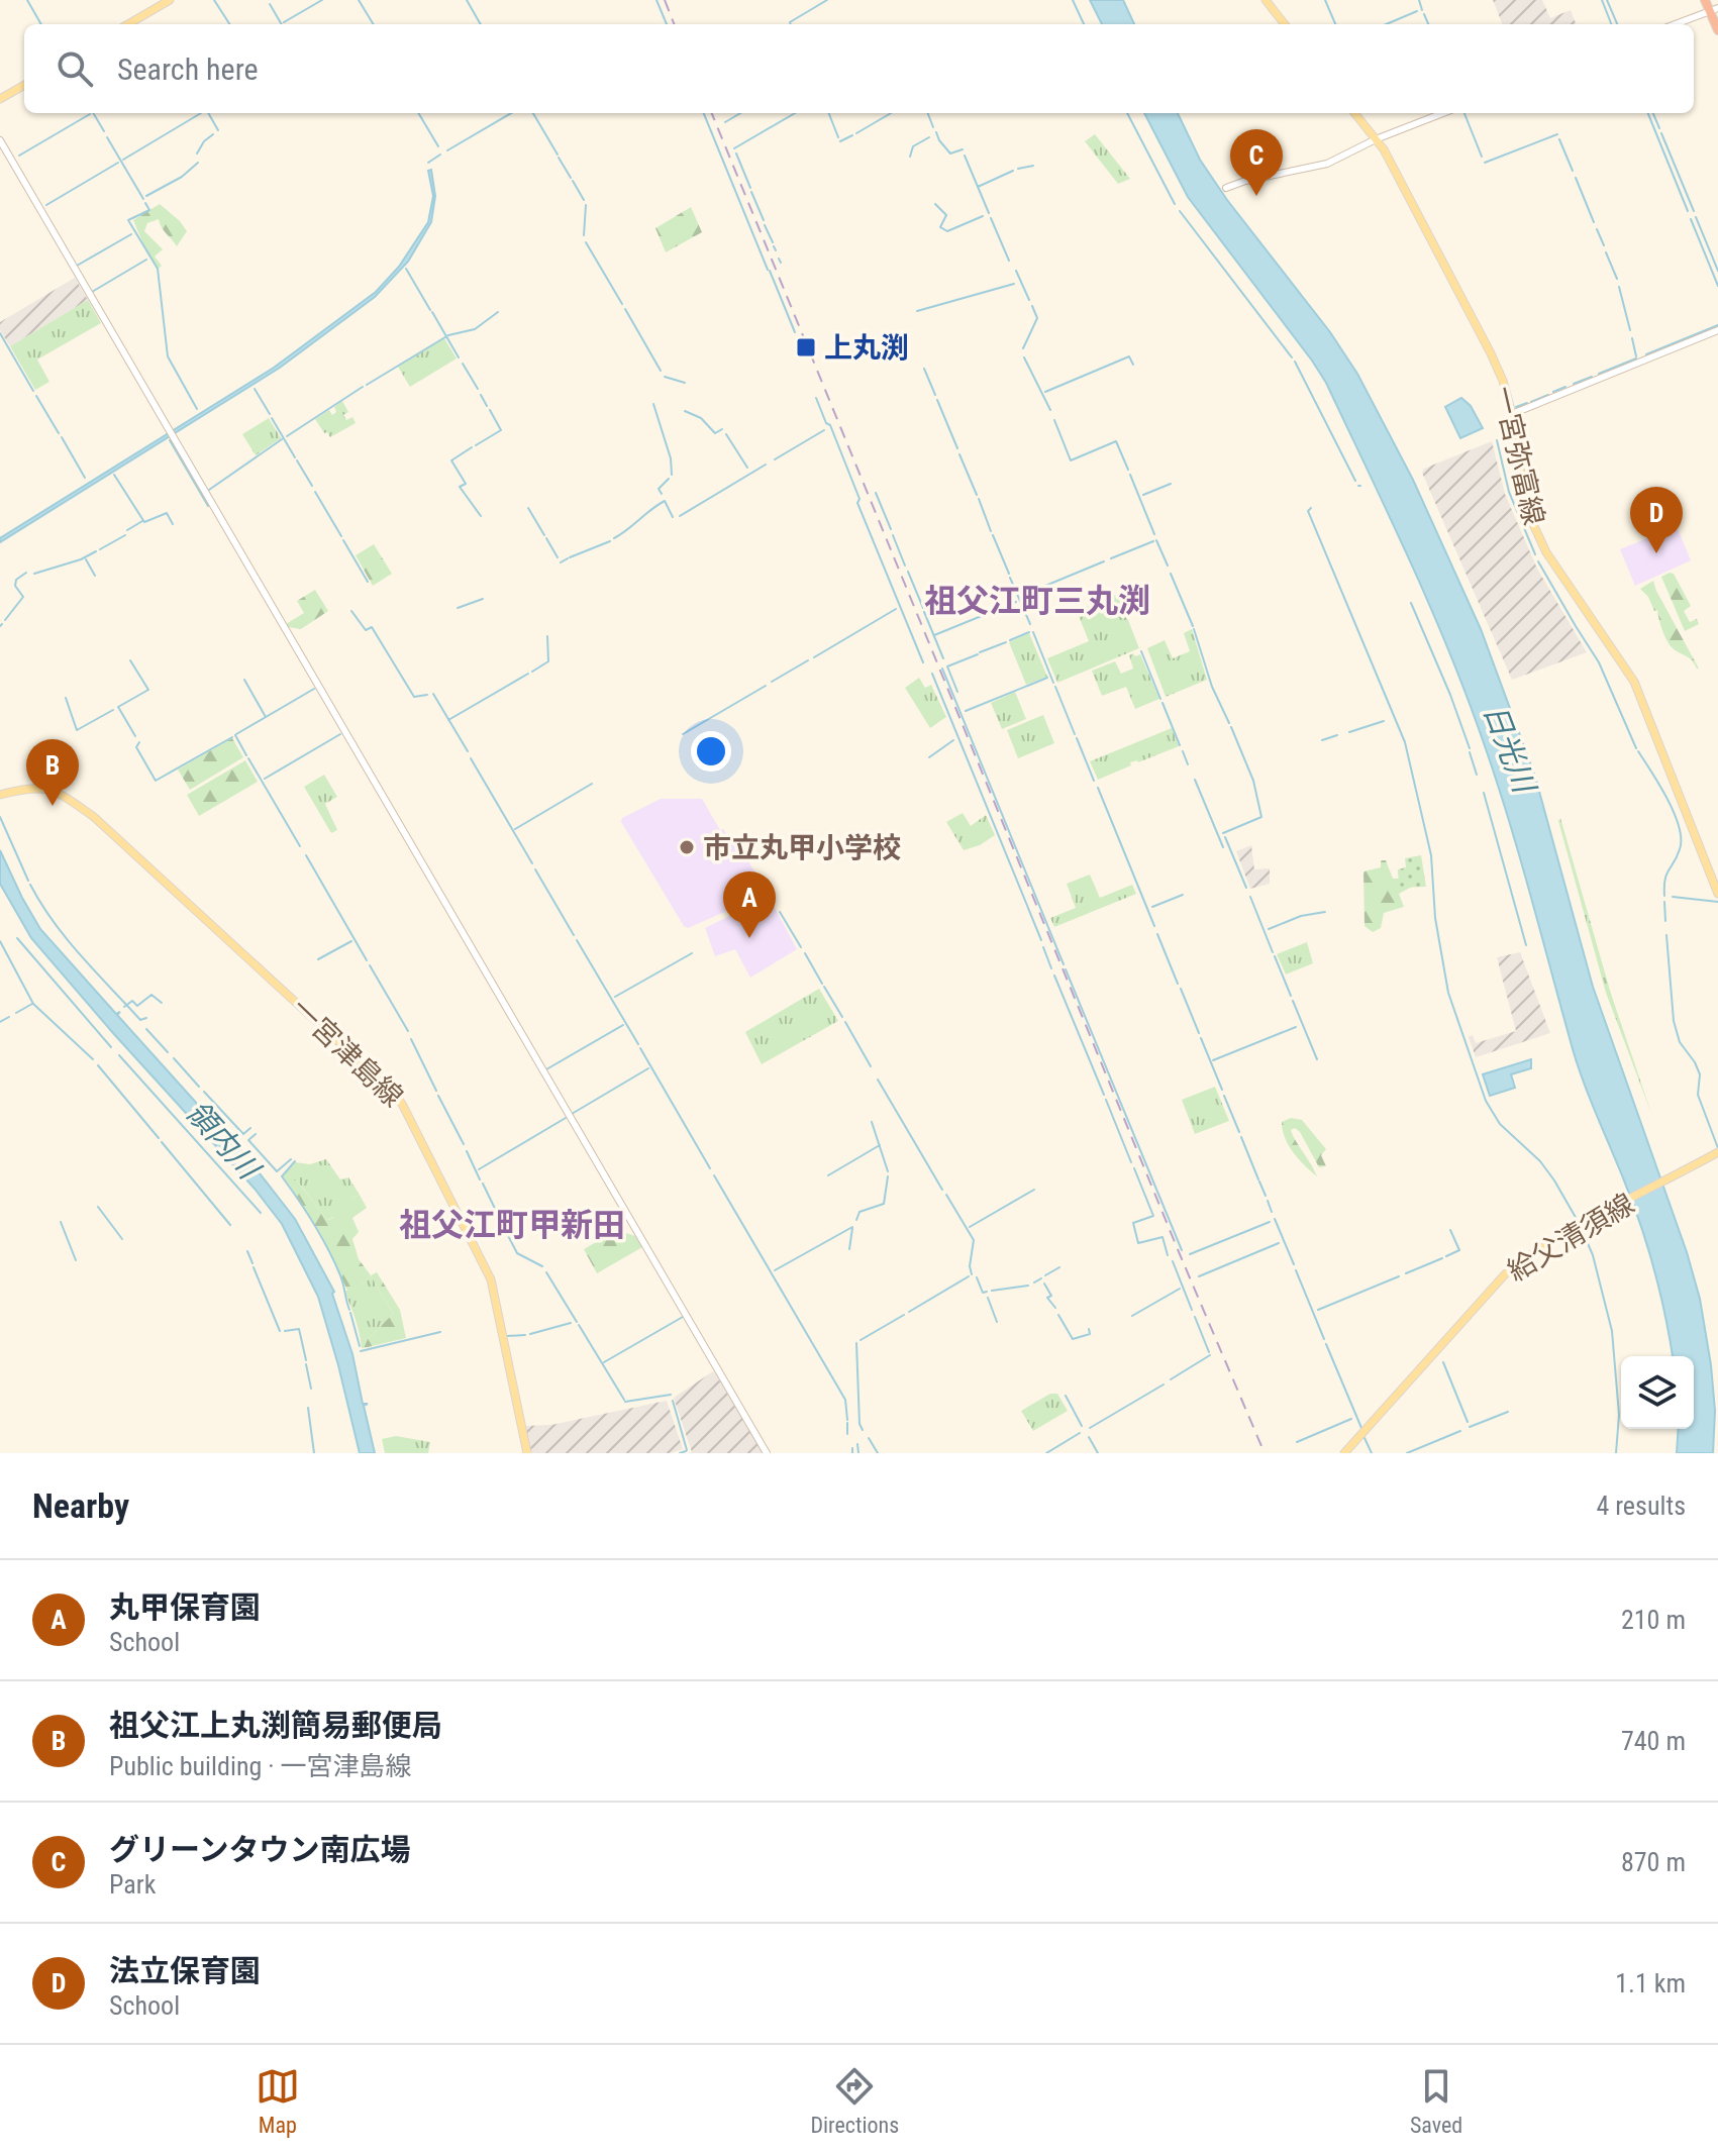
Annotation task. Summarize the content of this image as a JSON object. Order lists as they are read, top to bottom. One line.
{"streets":{"main road":["一宮弥富線","一宮津島線","給父清須線"]},"districts":["祖父江町三丸渕","祖父江町甲新田"],"water":["日光川","領内川"],"places":{"transit":["上丸渕"],"other":["市立丸甲小学校"]},"page":{"search":"Search here","pins":["C","D","B","A"],"heading":["Nearby","4 results"],"list":[{"mark":"A","name":"丸甲保育園","note":"School","value":"210 m"},{"mark":"B","name":"祖父江上丸渕簡易郵便局","note":"Public building · 一宮津島線","value":"740 m"},{"mark":"C","name":"グリーンタウン南広場","note":"Park","value":"870 m"},{"mark":"D","name":"法立保育園","note":"School","value":"1.1 km"}],"nav":["Map","Directions","Saved"]}}
